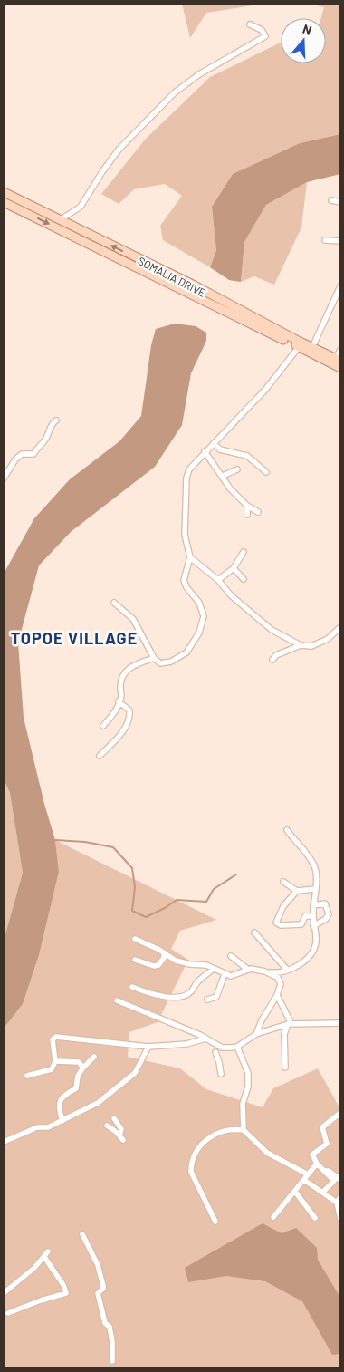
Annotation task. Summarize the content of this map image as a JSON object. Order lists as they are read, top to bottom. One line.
{"streets":{"main road":["SOMALIA DRIVE"]},"districts":["TOPOE VILLAGE"],"north":"top"}
